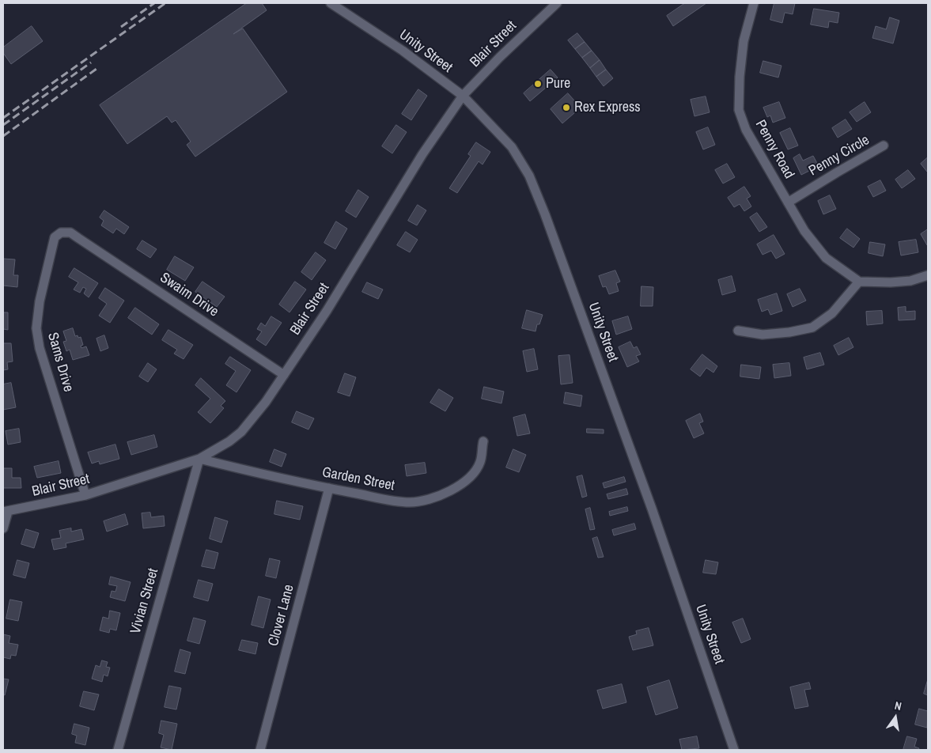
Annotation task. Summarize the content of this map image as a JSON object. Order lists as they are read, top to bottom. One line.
{"streets":{"street":["Blair Street","Unity Street","Penny Road","Penny Circle","Swaim Drive","Sams Drive","Garden Street","Vivian Street","Clover Lane"]},"crossings":[["Blair Street","Unity Street"],["Blair Street","Swaim Drive"],["Blair Street","Sams Drive"],["Blair Street","Garden Street"],["Blair Street","Vivian Street"],["Penny Road","Penny Circle"],["Swaim Drive","Sams Drive"],["Garden Street","Vivian Street"],["Garden Street","Clover Lane"]],"places":["Pure","Rex Express"],"north":"top"}
